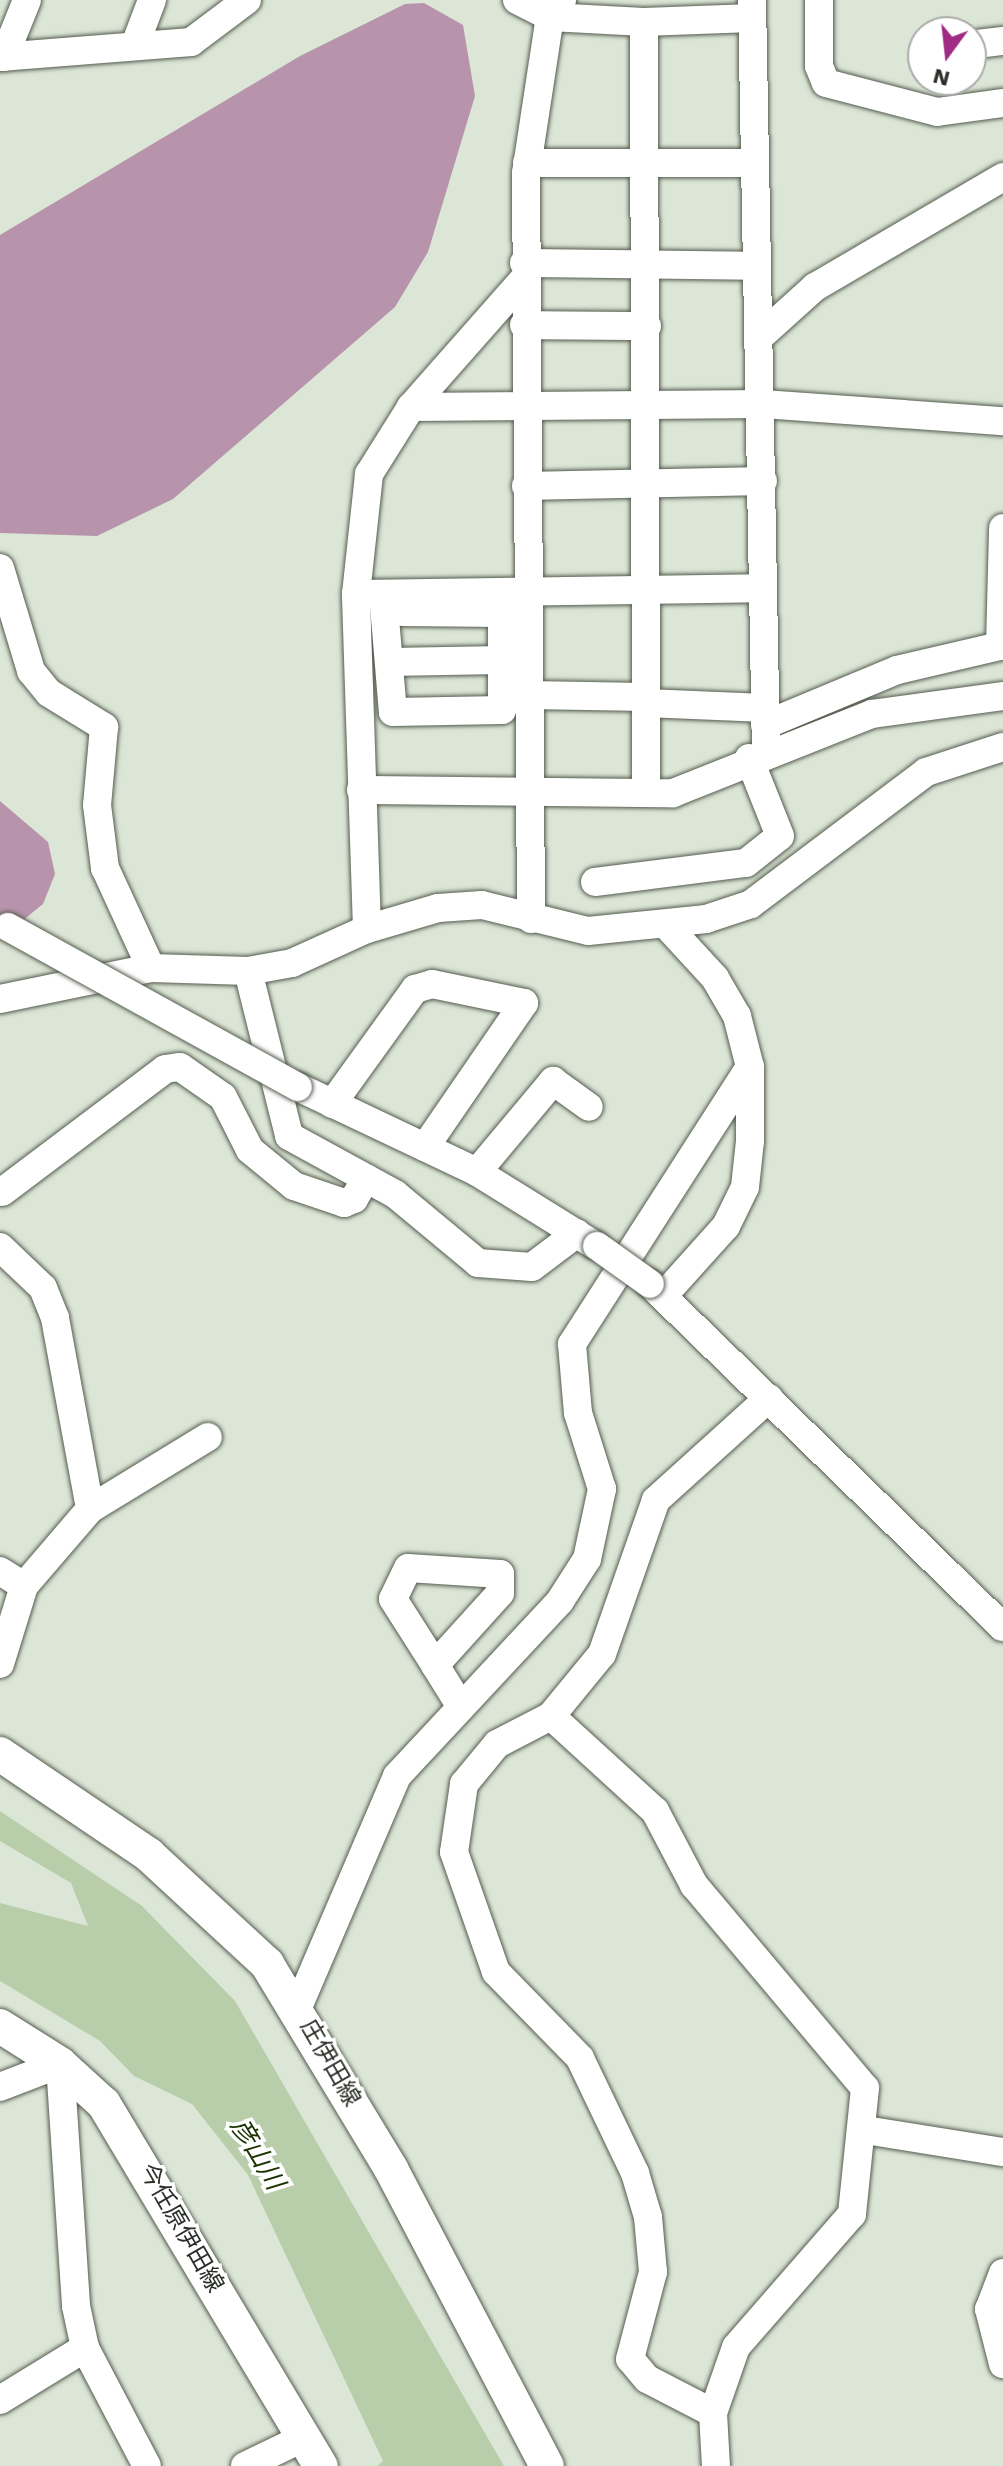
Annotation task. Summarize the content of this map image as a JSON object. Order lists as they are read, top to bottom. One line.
{"streets":{"main road":["庄伊田線","今任原伊田線"]},"water":["彦山川"],"north":"bottom"}
